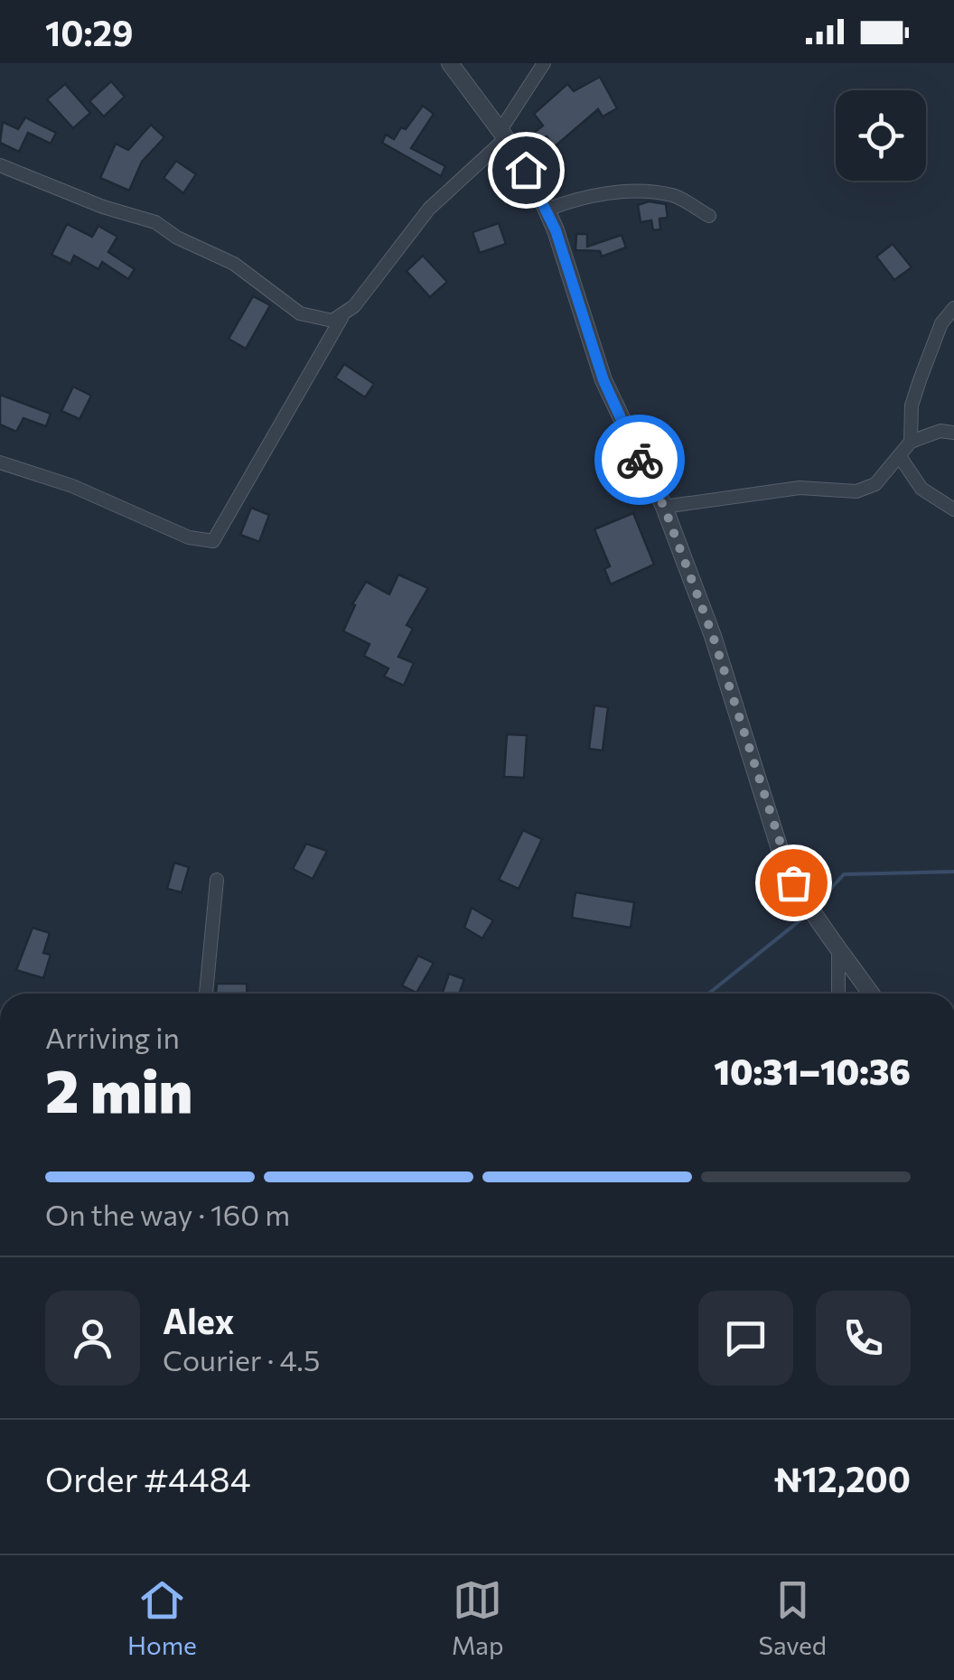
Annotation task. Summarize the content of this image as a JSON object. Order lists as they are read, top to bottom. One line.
{"page":{"status":"10:29","heading":["2 min","Arriving in","10:31–10:36"],"panel":["Alex","Courier · 4.5","Order #4484","₦12,200"],"bar":"On the way · 160 m","tabs":["Home","Map","Saved"]}}
